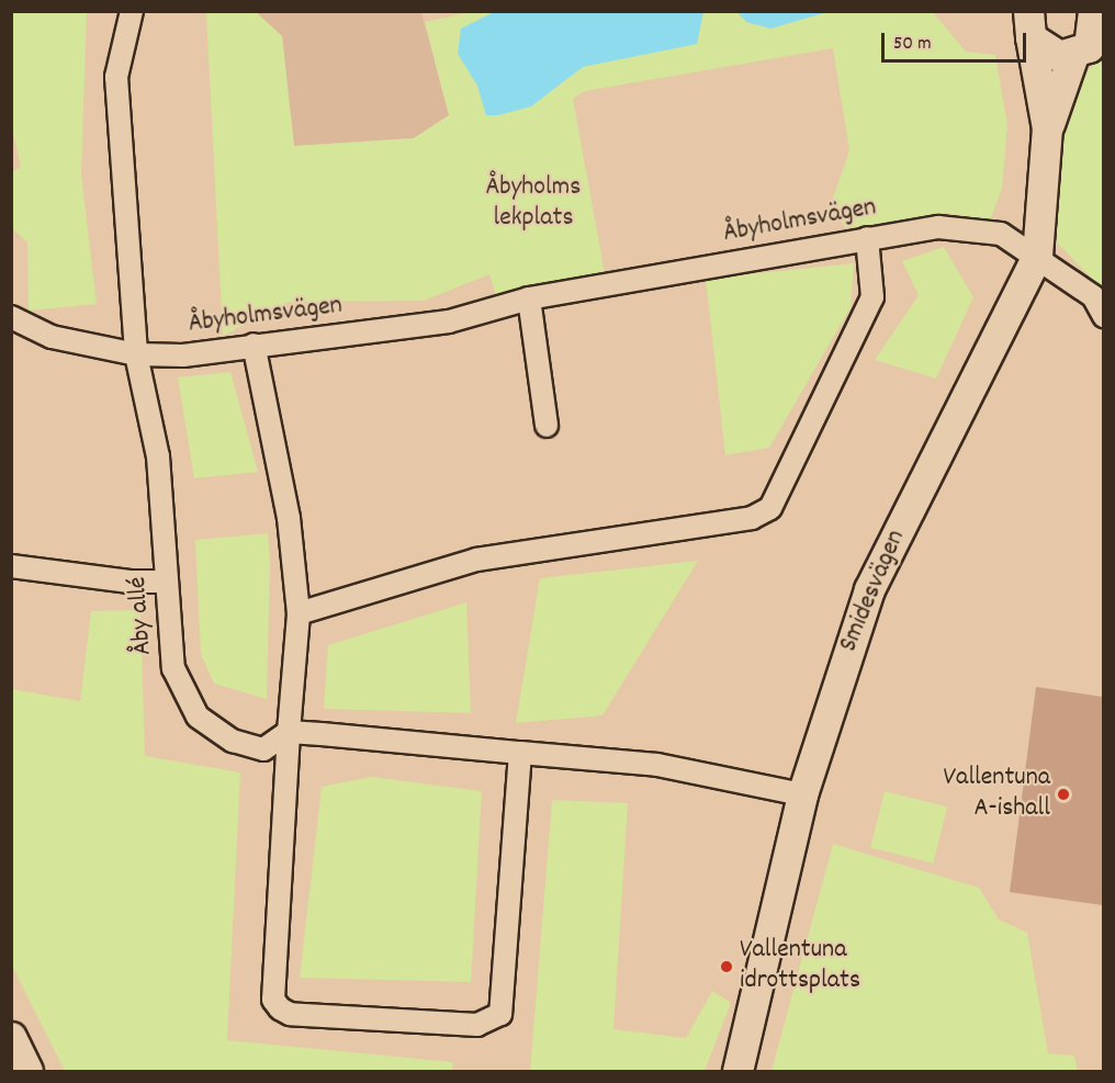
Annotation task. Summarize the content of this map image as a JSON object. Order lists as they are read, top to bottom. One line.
{"streets":{"main road":["Smidesvägen"],"street":["Åbyholmsvägen","Åby allé"]},"crossings":[["Åbyholmsvägen","Smidesvägen"],["Åbyholmsvägen","Åby allé"]],"parks":["Åbyholms lekplats"],"places":["Vallentuna A-ishall","Vallentuna idrottsplats"],"scale_bar":"50 m"}
